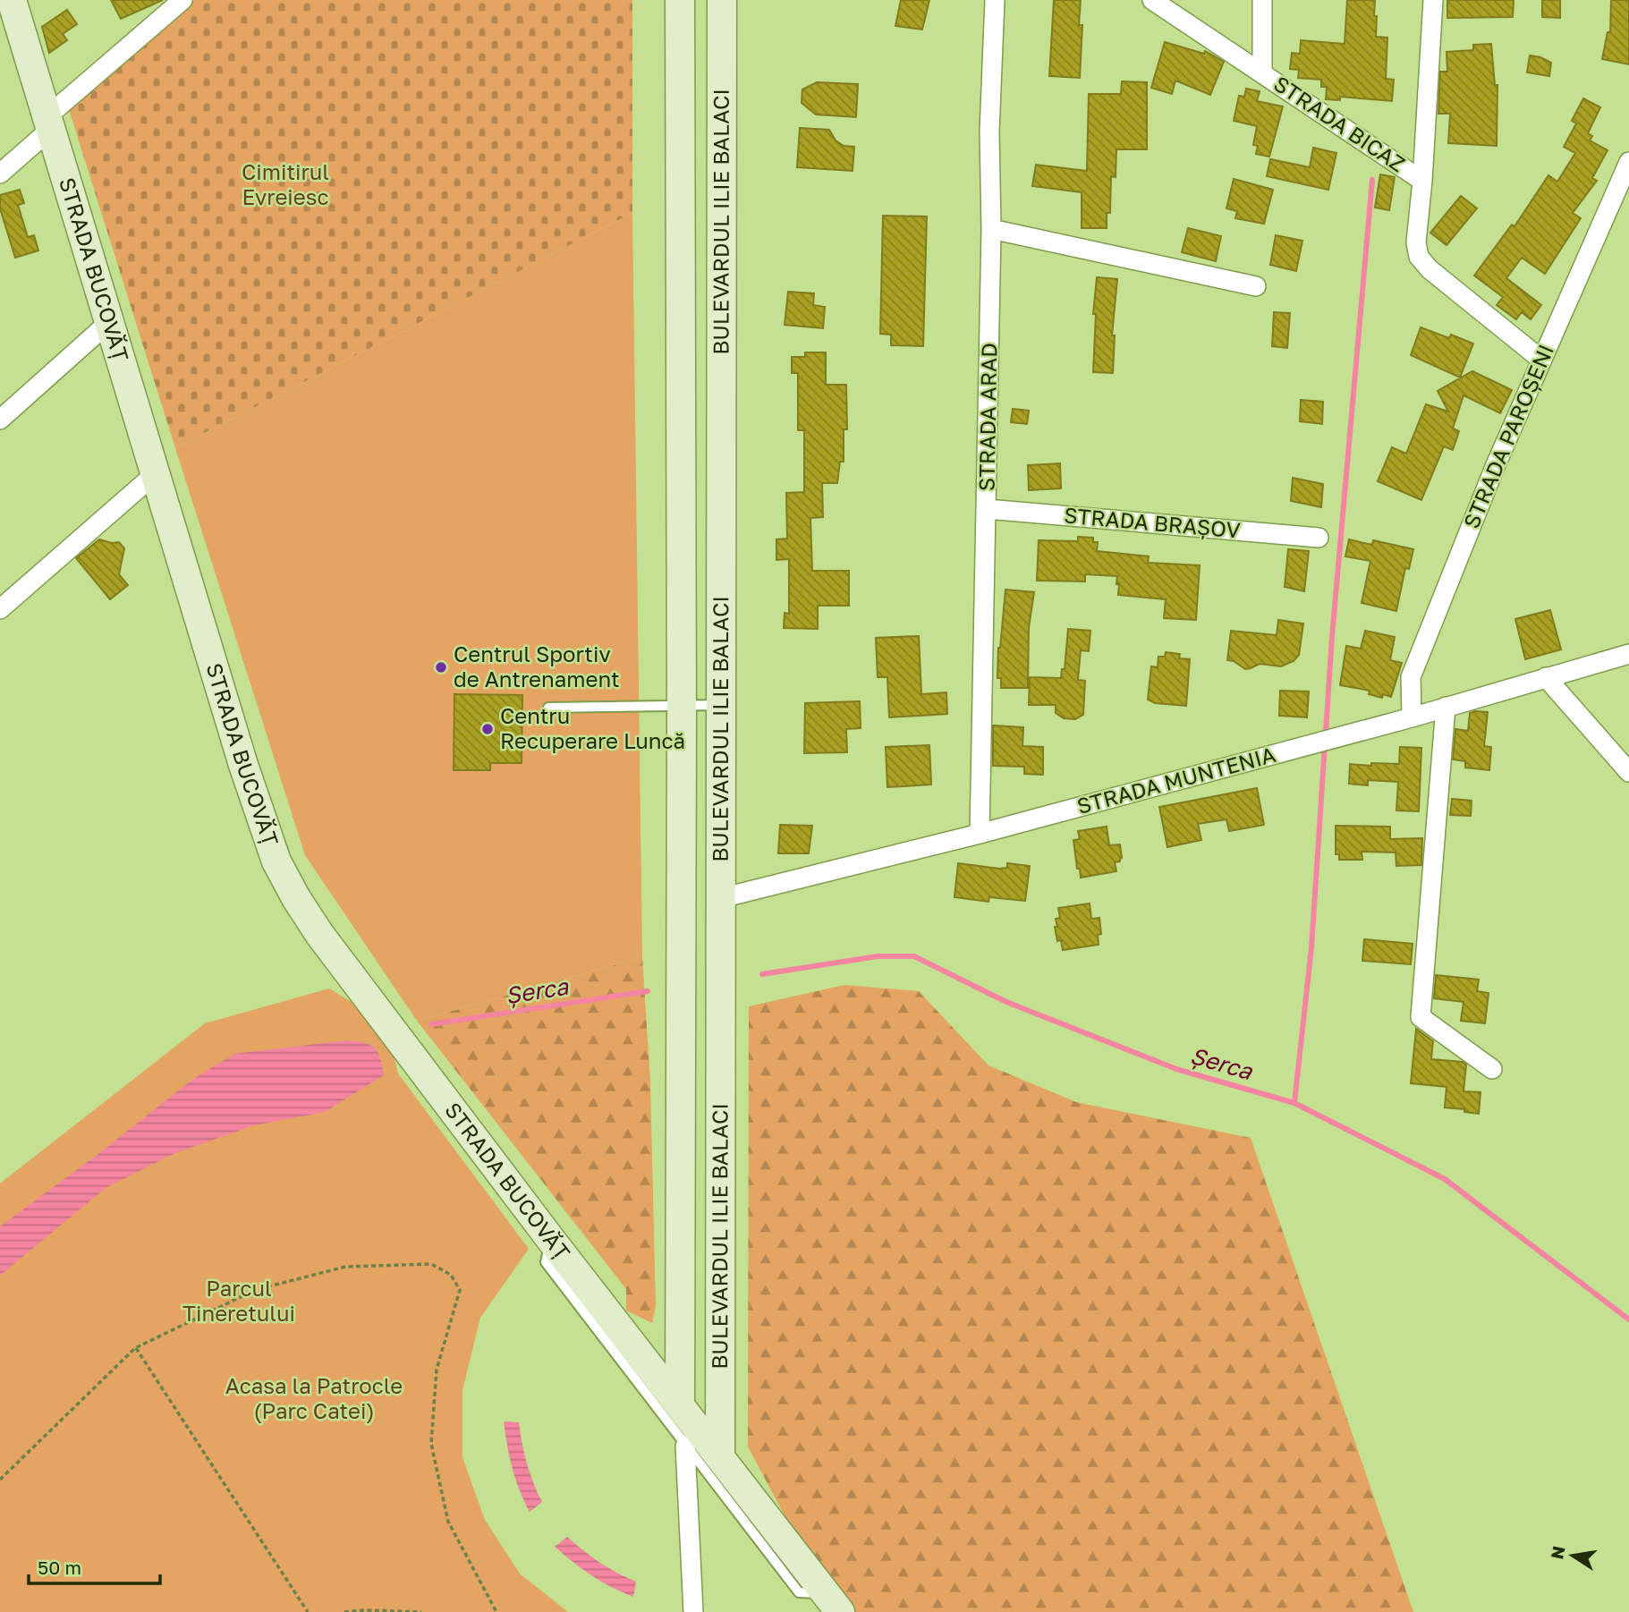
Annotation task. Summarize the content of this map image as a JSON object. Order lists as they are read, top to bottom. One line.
{"streets":{"main road":["BULEVARDUL ILIE BALACI","STRADA BUCOVĂȚ"],"street":["STRADA BICAZ","STRADA ARAD","STRADA PAROȘENI","STRADA BRAȘOV","STRADA MUNTENIA"]},"crossings":[["STRADA BICAZ","STRADA PAROȘENI"],["BULEVARDUL ILIE BALACI","STRADA BUCOVĂȚ"],["BULEVARDUL ILIE BALACI","STRADA MUNTENIA"],["STRADA ARAD","STRADA BRAȘOV"],["STRADA ARAD","STRADA MUNTENIA"],["STRADA PAROȘENI","STRADA MUNTENIA"]],"water":["Șerca"],"parks":["Cimitirul Evreiesc","Parcul Tineretului","Acasa la Patrocle (Parc Catei)"],"places":["Centrul Sportiv de Antrenament","Centru Recuperare Luncă"],"scale_bar":"50 m","north":"left"}
